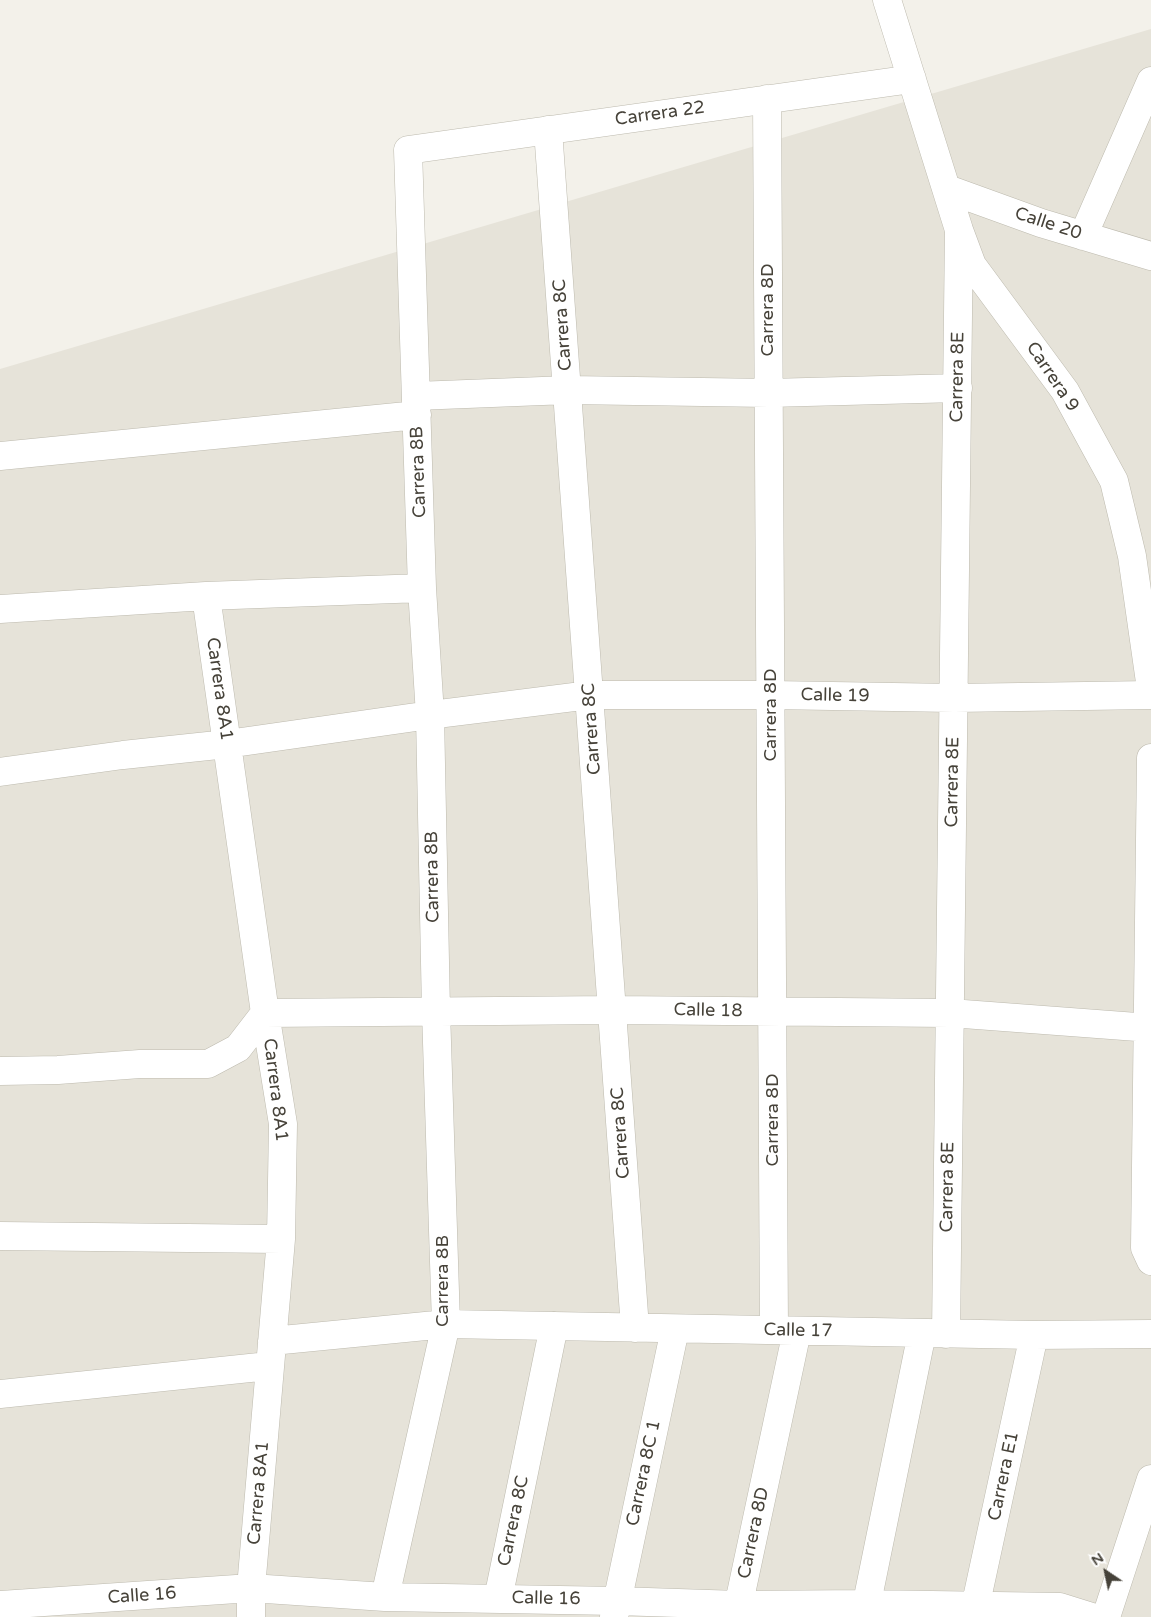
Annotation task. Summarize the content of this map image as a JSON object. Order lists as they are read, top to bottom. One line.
{"streets":{"street":["Carrera 22","Calle 20","Carrera 8D","Carrera 8C","Carrera 8E","Carrera 9","Carrera 8B","Carrera 8A1","Calle 19","Calle 18","Calle 17","Carrera 8C 1","Carrera E1","Calle 16"]},"crossings":[["Carrera 22","Carrera 8D"],["Carrera 22","Carrera 8C"],["Carrera 22","Carrera 9"],["Carrera 22","Carrera 8B"],["Calle 20","Carrera 9"],["Carrera 8D","Calle 19"],["Carrera 8D","Calle 18"],["Carrera 8D","Calle 17"],["Carrera 8D","Calle 16"],["Carrera 8C","Calle 19"],["Carrera 8C","Calle 18"],["Carrera 8C","Calle 17"],["Carrera 8C","Calle 16"],["Carrera 8E","Carrera 9"],["Carrera 8E","Calle 19"],["Carrera 8E","Calle 18"],["Carrera 8E","Calle 17"],["Carrera 8E","Calle 16"],["Carrera 8B","Calle 19"],["Carrera 8B","Calle 18"],["Carrera 8B","Calle 17"],["Carrera 8B","Calle 16"],["Carrera 8A1","Calle 19"],["Carrera 8A1","Calle 18"],["Carrera 8A1","Calle 17"],["Carrera 8A1","Calle 16"],["Calle 17","Carrera 8C 1"],["Calle 17","Carrera E1"],["Carrera 8C 1","Calle 16"],["Carrera E1","Calle 16"]],"north":"top left"}
